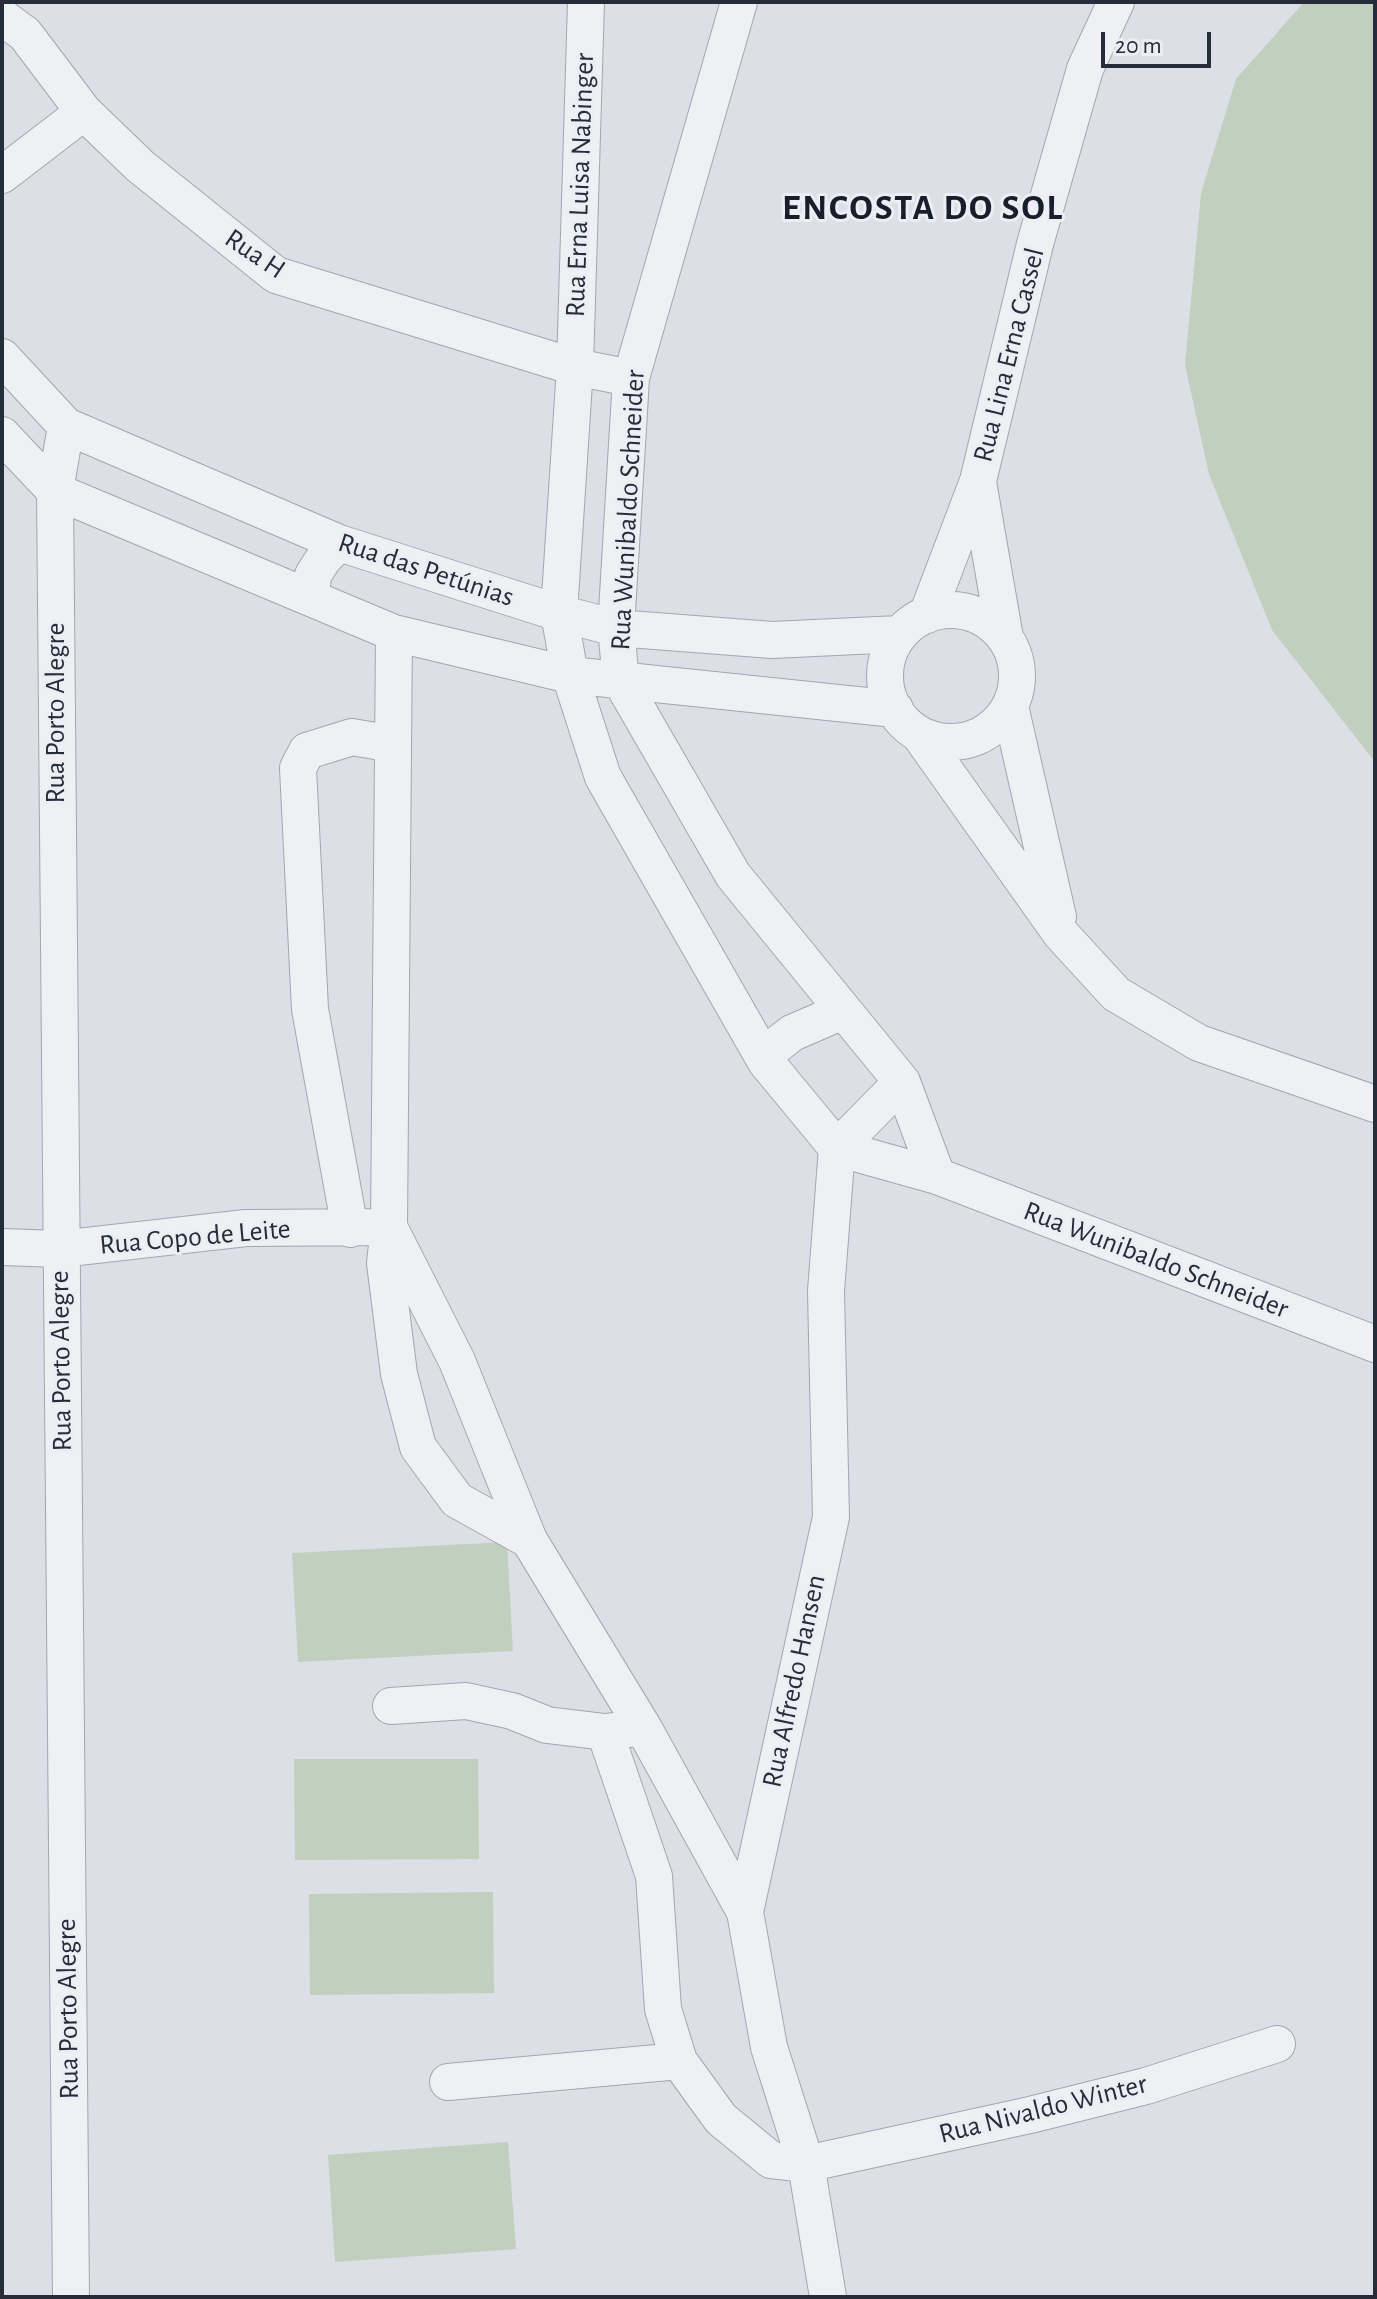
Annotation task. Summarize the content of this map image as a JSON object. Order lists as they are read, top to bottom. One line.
{"streets":{"street":["Rua Erna Luisa Nabinger","Rua H","Rua Lina Erna Cassel","Rua Wunibaldo Schneider","Rua das Petúnias","Rua Porto Alegre","Rua Copo de Leite","Rua Alfredo Hansen","Rua Nivaldo Winter"]},"crossings":[["Rua Erna Luisa Nabinger","Rua H"],["Rua Erna Luisa Nabinger","Rua Wunibaldo Schneider"],["Rua H","Rua Wunibaldo Schneider"],["Rua Lina Erna Cassel","Rua das Petúnias"],["Rua Wunibaldo Schneider","Rua das Petúnias"],["Rua Wunibaldo Schneider","Rua Alfredo Hansen"],["Rua das Petúnias","Rua Porto Alegre"],["Rua Porto Alegre","Rua Copo de Leite"],["Rua Alfredo Hansen","Rua Nivaldo Winter"]],"districts":["ENCOSTA DO SOL"],"scale_bar":"20 m"}
